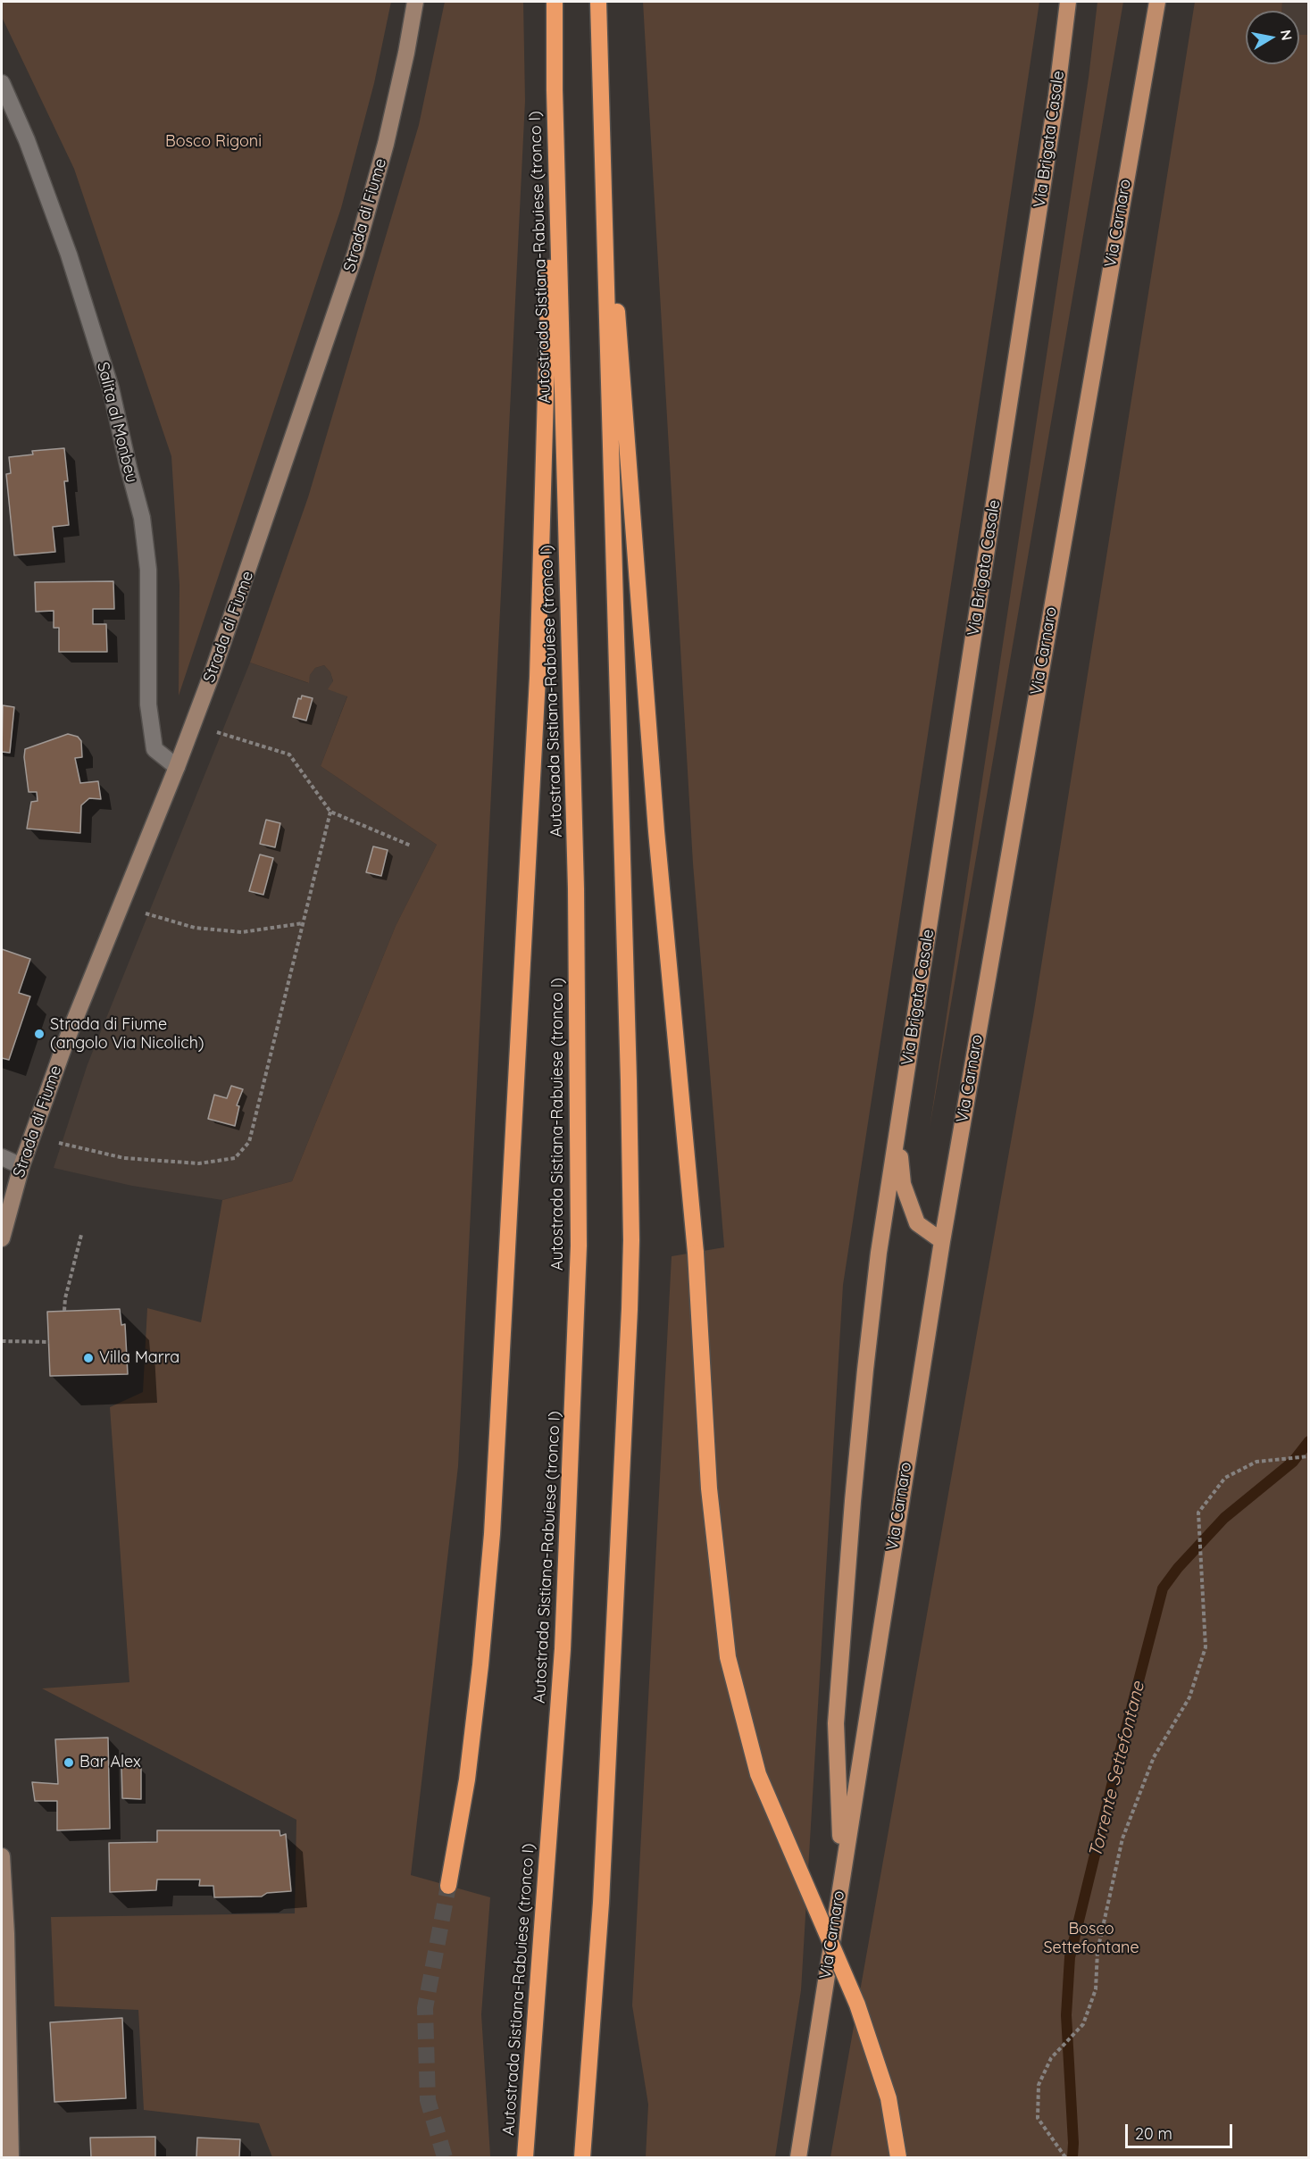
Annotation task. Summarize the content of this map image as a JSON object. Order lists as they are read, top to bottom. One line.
{"streets":{"highway":["Autostrada Sistiana-Rabuiese (tronco I)"],"main road":["Via Brigata Casale","Strada di Fiume","Via Carnaro"],"street":["Salita al Monbeu"]},"crossings":[["Strada di Fiume","Salita al Monbeu"]],"water":["Torrente Settefontane"],"parks":["Bosco Rigoni","Bosco Settefontane"],"places":["Strada di Fiume (angolo Via Nicolich)","Villa Marra","Bar Alex"],"scale_bar":"20 m","north":"right"}
